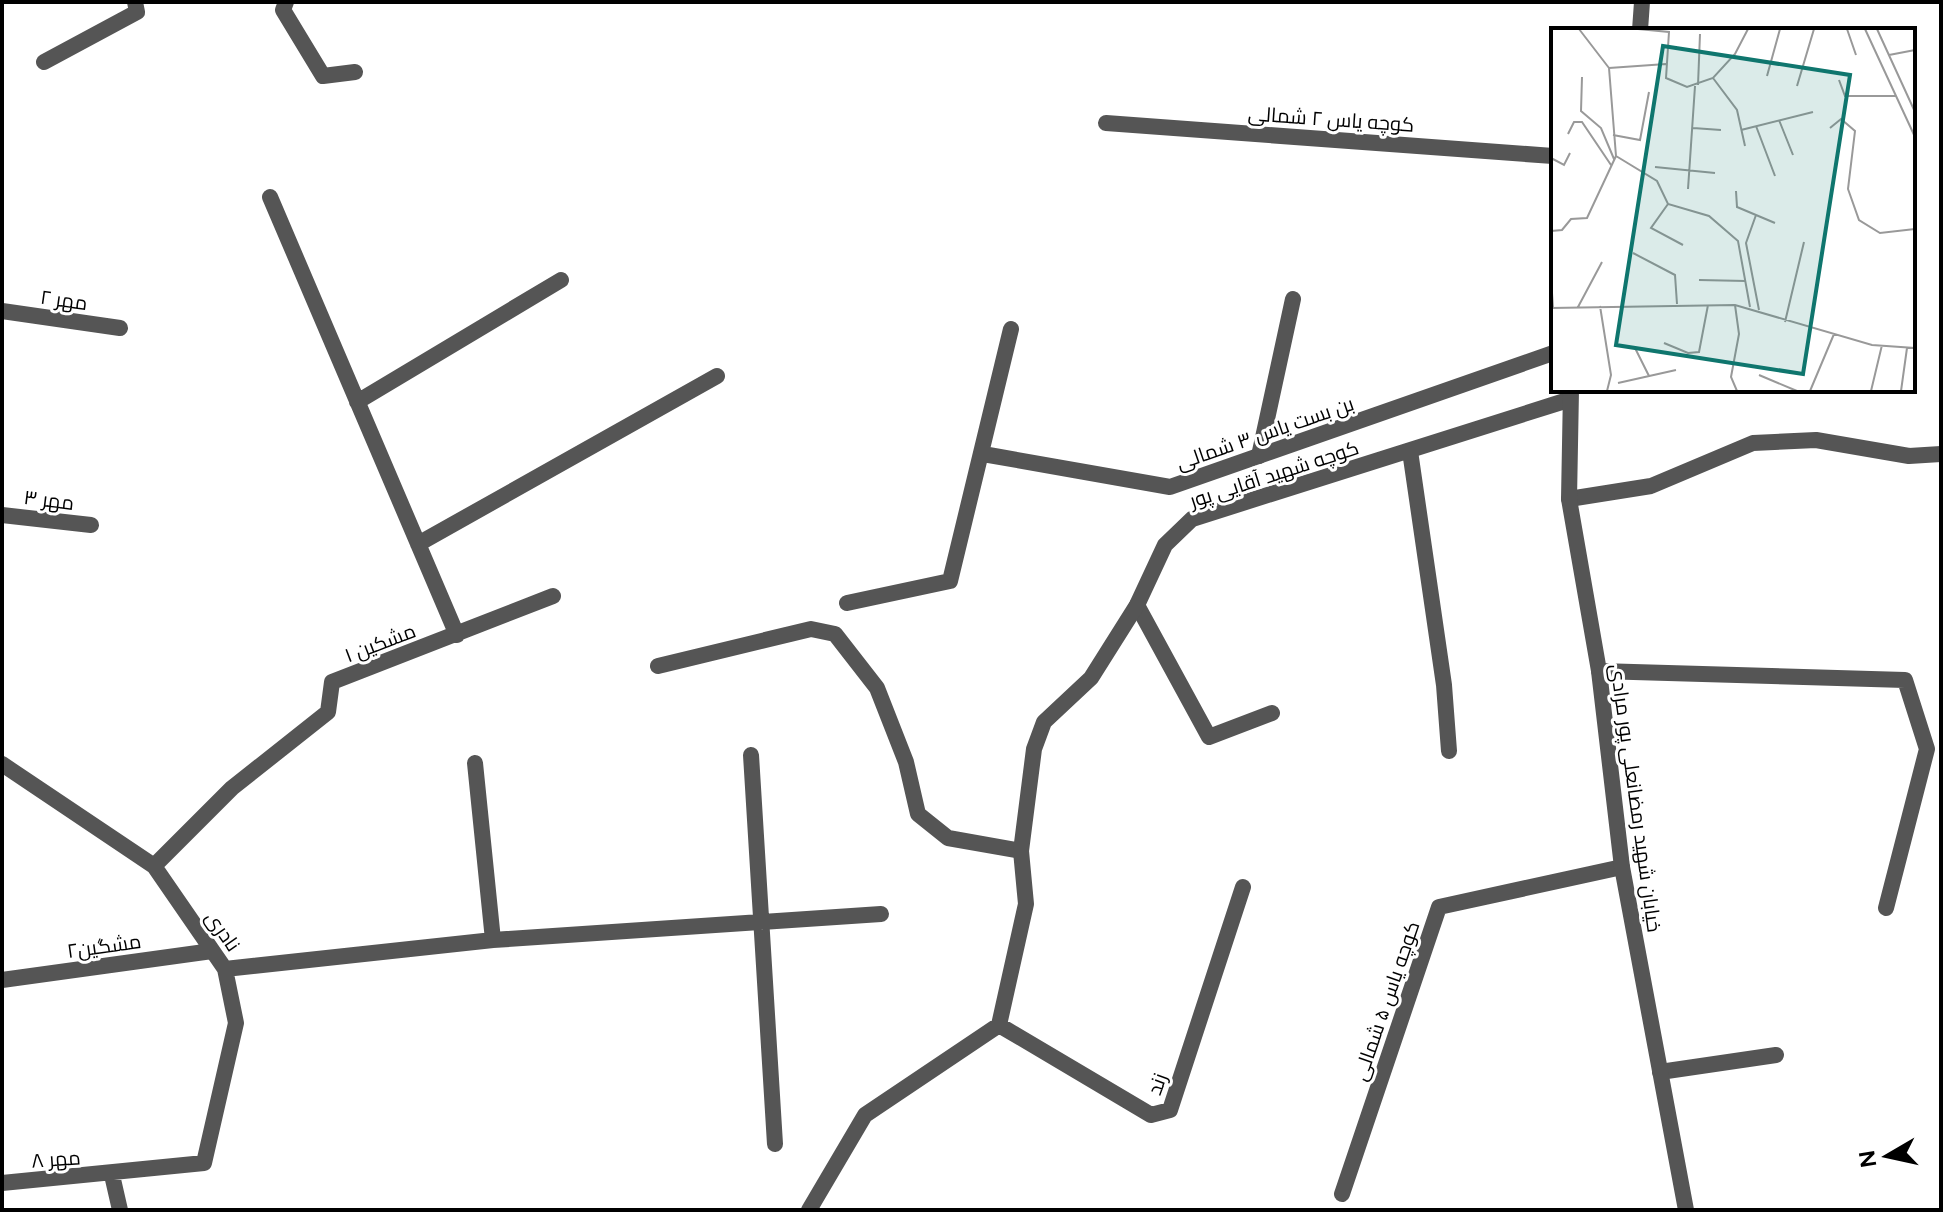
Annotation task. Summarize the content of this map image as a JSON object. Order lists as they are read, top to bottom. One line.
{"streets":{"street":["کوچه یاس ۲ شمالی","مهر ۲","بن بست یاس ۳ شمالی","کوچه شهید آقایی پور","مهر ۳","مشکین ۱","خیابان شهید رمضانعلی پور مرادی","نادری","مشگین۲","کوچه یاس ۵ شمالی","زند","مهر ۸"]},"crossings":[["کوچه شهید آقایی پور","خیابان شهید رمضانعلی پور مرادی"],["کوچه شهید آقایی پور","زند"],["مشکین ۱","نادری"],["خیابان شهید رمضانعلی پور مرادی","کوچه یاس ۵ شمالی"],["نادری","مشگین۲"],["نادری","مهر ۸"]],"north":"left"}
